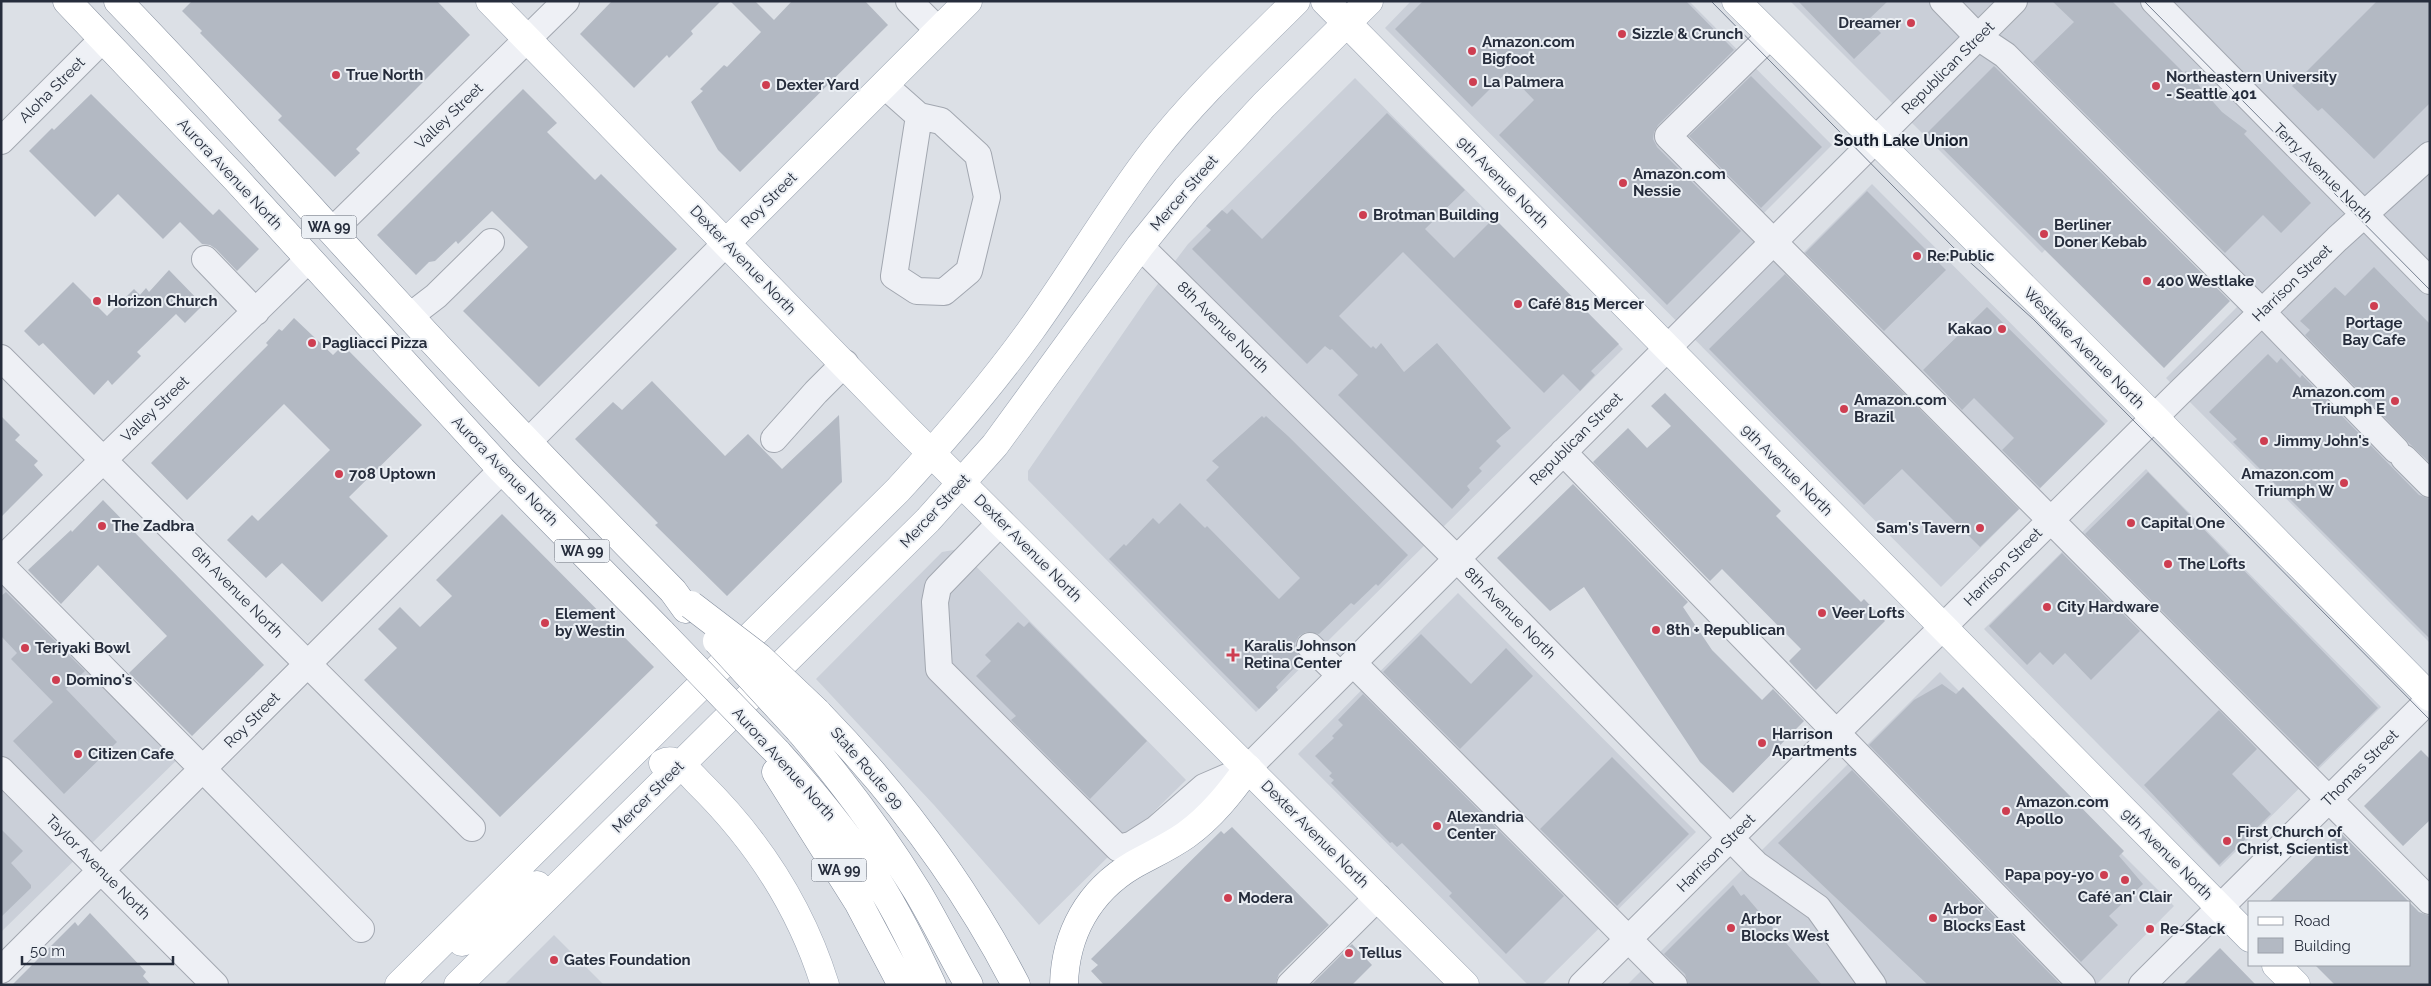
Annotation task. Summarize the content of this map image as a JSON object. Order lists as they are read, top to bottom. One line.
{"streets":{"main road":["Aurora Avenue North","9th Avenue North","Mercer Street","Roy Street","WA 99","Dexter Avenue North","Westlake Avenue North","State Route 99"],"street":["Republican Street","Aloha Street","Valley Street","Terry Avenue North","Harrison Street","8th Avenue North","6th Avenue North","Thomas Street","Taylor Avenue North"]},"crossings":[["Republican Street","9th Avenue North"],["Republican Street","Dexter Avenue North"],["Republican Street","8th Avenue North"],["Republican Street","Westlake Avenue North"],["Aloha Street","Aurora Avenue North"],["Valley Street","Aurora Avenue North"],["Valley Street","Dexter Avenue North"],["Valley Street","6th Avenue North"],["Terry Avenue North","Harrison Street"],["Aurora Avenue North","Roy Street"],["Aurora Avenue North","WA 99"],["Aurora Avenue North","State Route 99"],["9th Avenue North","Mercer Street"],["9th Avenue North","Harrison Street"],["9th Avenue North","Thomas Street"],["Mercer Street","Dexter Avenue North"],["Mercer Street","8th Avenue North"],["Roy Street","Dexter Avenue North"],["Roy Street","6th Avenue North"],["Roy Street","Taylor Avenue North"],["Harrison Street","8th Avenue North"],["Harrison Street","Westlake Avenue North"],["Westlake Avenue North","Thomas Street"]],"districts":["South Lake Union"],"places":{"other":["Dreamer","Sizzle & Crunch","Amazon.com Bigfoot","True North","La Palmera","Dexter Yard","Northeastern University - Seattle 401","Amazon.com Nessie","Brotman Building","Berliner Doner Kebab","Re:Public","400 Westlake","Horizon Church","Café 815 Mercer","Portage Bay Cafe","Kakao","Pagliacci Pizza","Amazon.com Triumph E","Amazon.com Brazil","Jimmy John's","708 Uptown","Amazon.com Triumph W","Capital One","The Zadbra","Sam's Tavern","The Lofts","City Hardware","Veer Lofts","Element by Westin","8th + Republican","Teriyaki Bowl","Domino's","Harrison Apartments","Citizen Cafe","Amazon.com Apollo","Alexandria Center","First Church of Christ, Scientist","Papa poy-yo","Café an' Clair","Modera","Arbor Blocks East","Arbor Blocks West","Re-Stack","Tellus","Gates Foundation"],"health":["Karalis Johnson Retina Center"]},"legend":["Road","Building"],"scale_bar":"50 m"}
